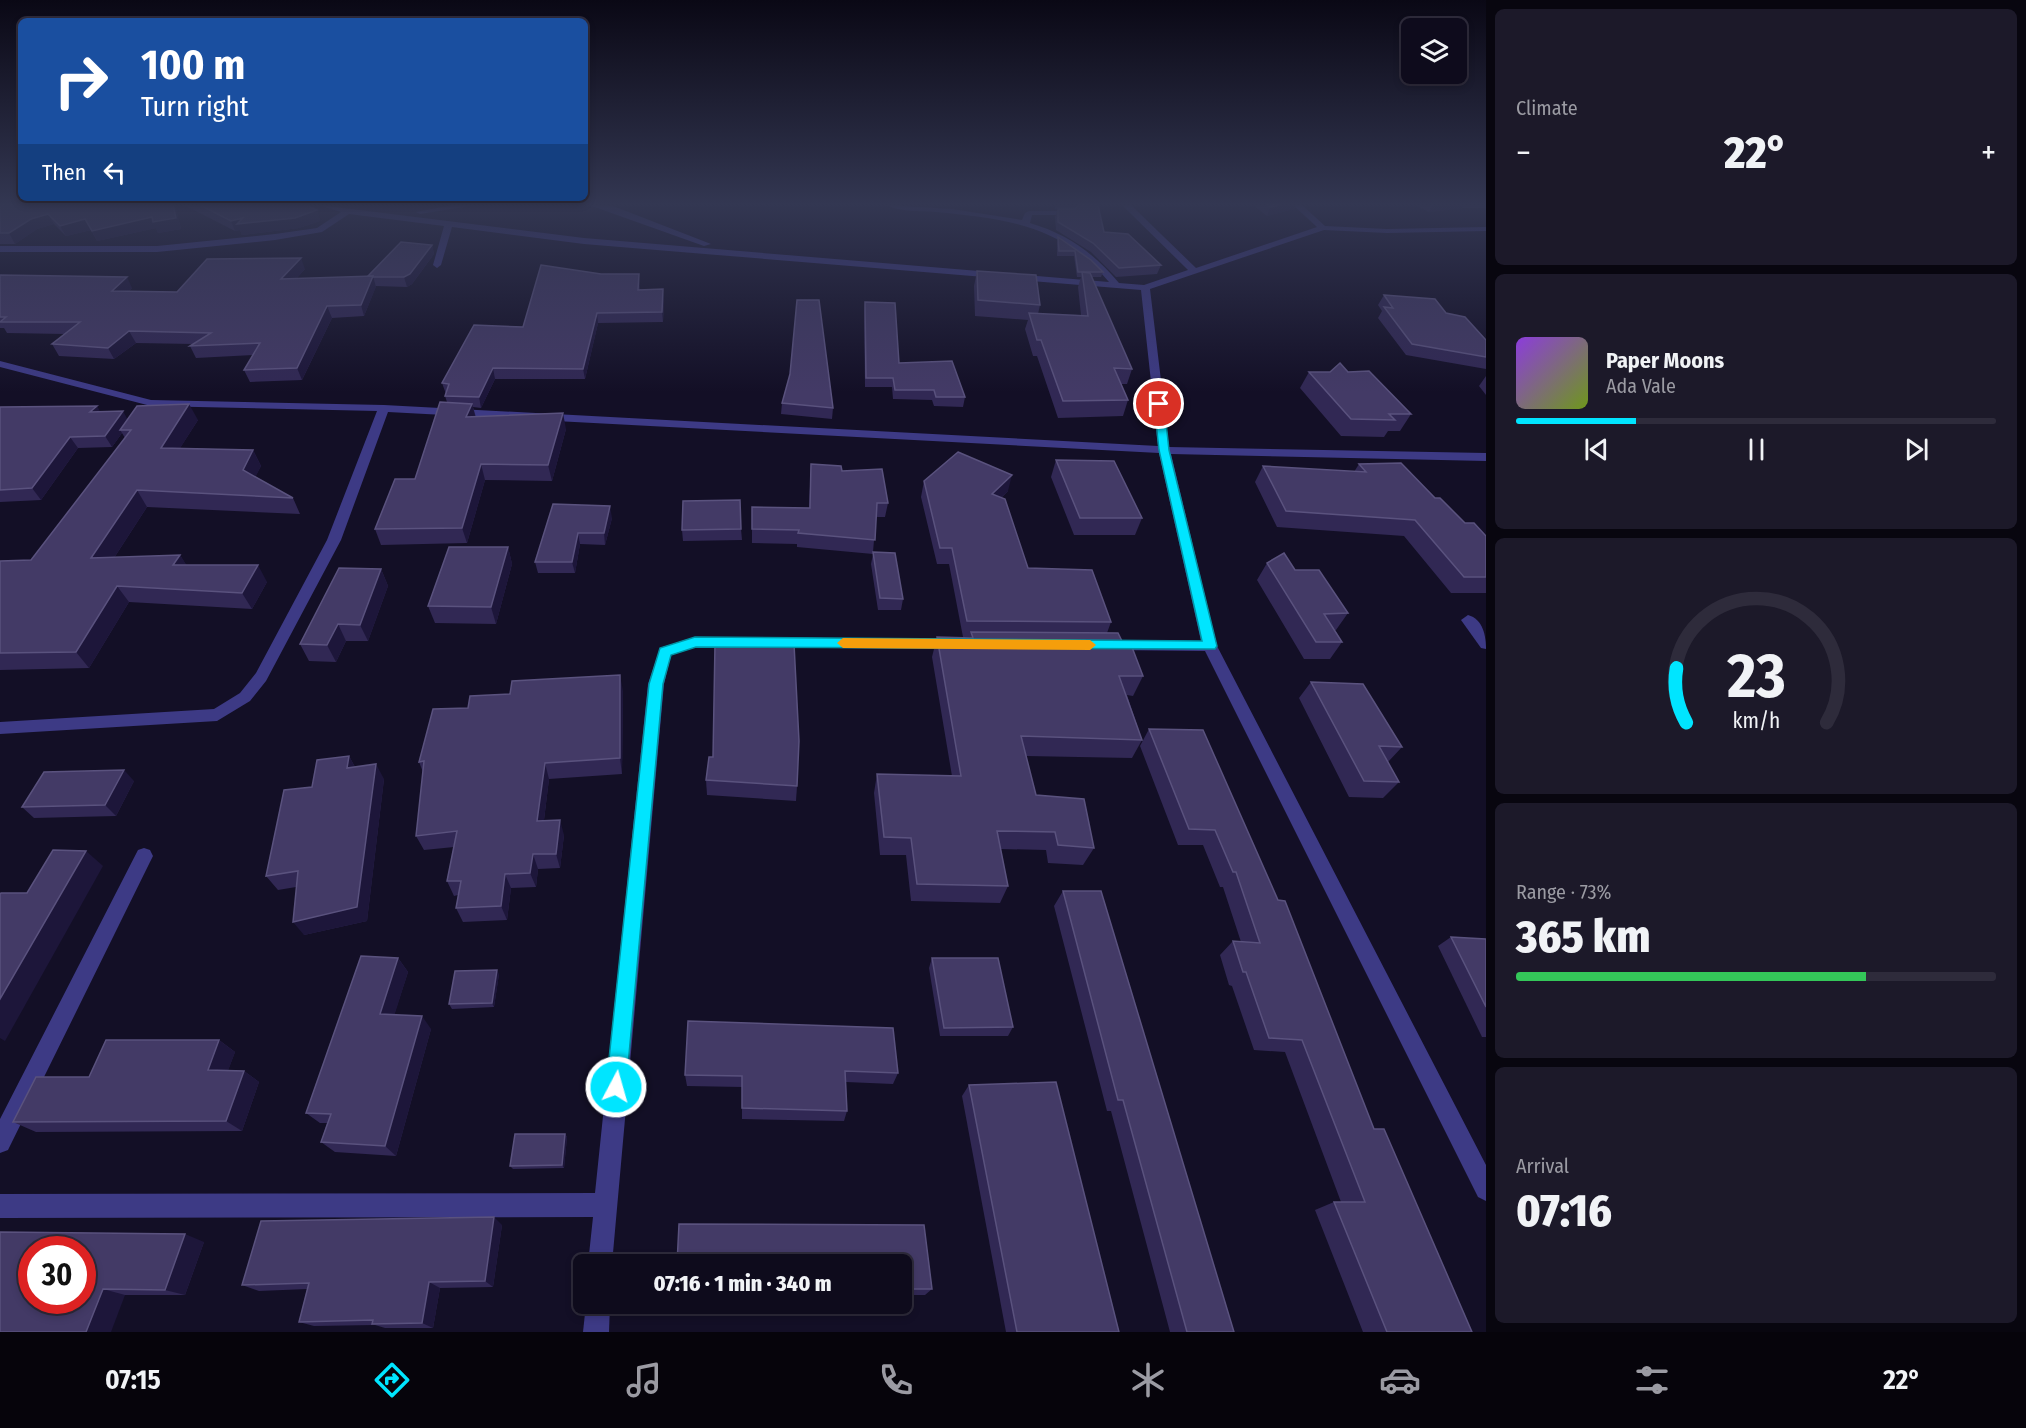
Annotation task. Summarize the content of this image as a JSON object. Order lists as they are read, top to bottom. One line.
{"page":{"tile":["Climate",["Range · 73%","365 km"],["Arrival","07:16"]],"turn":["100 m","Turn right"],"heat":["−","22°","+"],"then":"Then","song":["Paper Moons","Ada Vale"],"limit":"30","trip":"07:16 · 1 min · 340 m","tabs":["07:15","22°"],"gauge":["23","km/h"]}}
